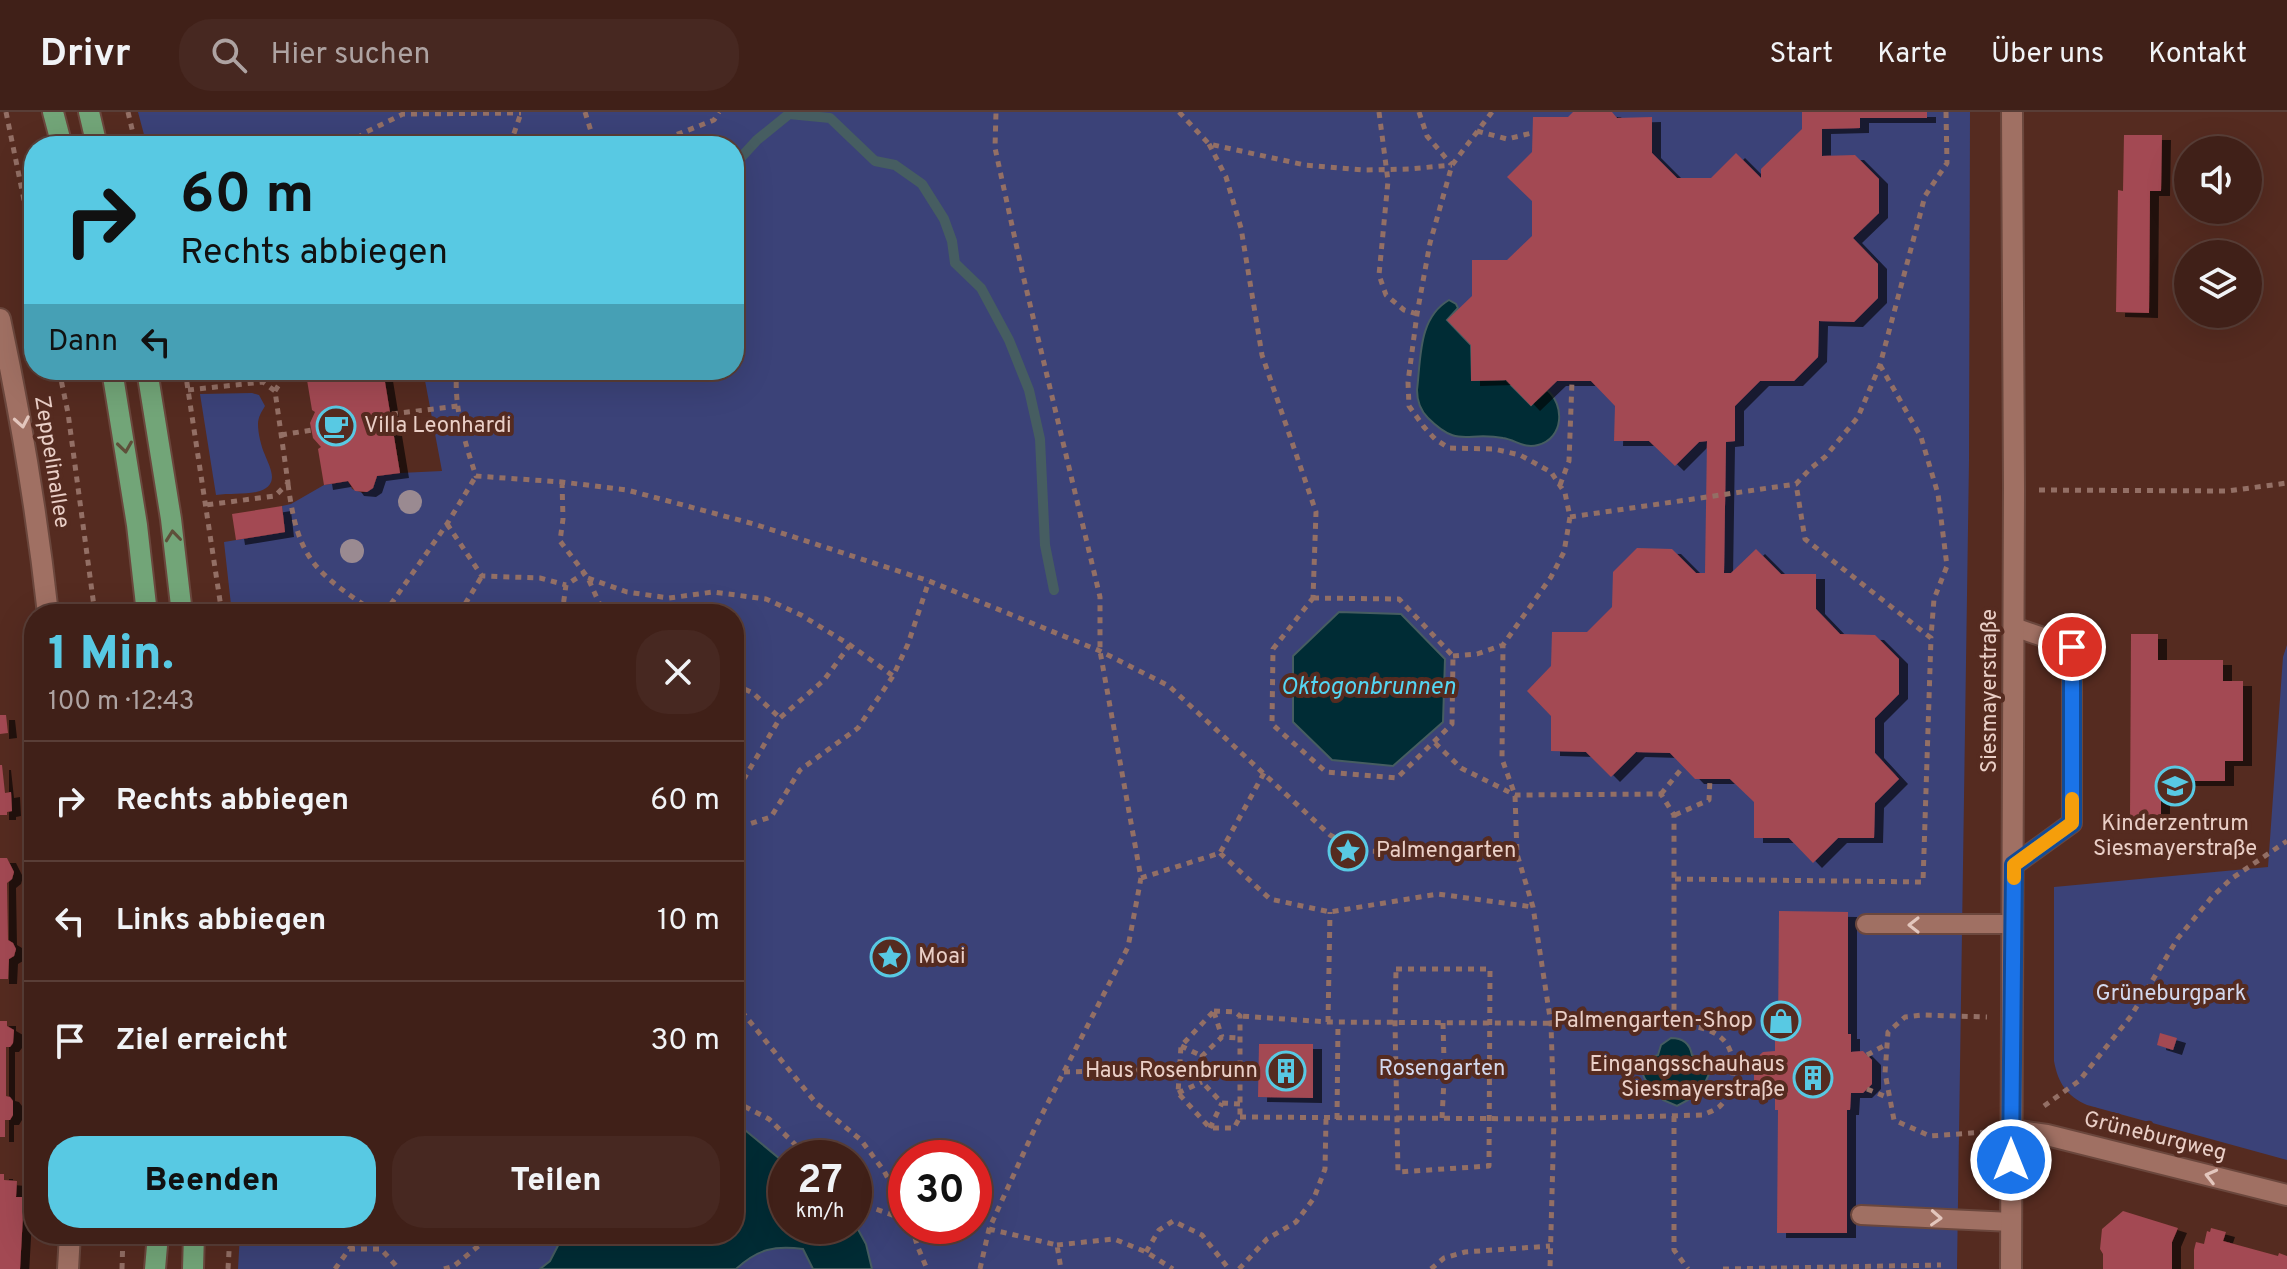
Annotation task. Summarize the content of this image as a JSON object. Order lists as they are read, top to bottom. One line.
{"streets":{"street":["Zeppelinallee","Siesmayerstraße","Grüneburgweg"]},"crossings":[["Siesmayerstraße","Grüneburgweg"]],"one_way":["Zeppelinallee","Grüneburgweg"],"water":["Oktogonbrunnen"],"parks":["Grüneburgpark","Rosengarten"],"places":{"cafe":["Villa Leonhardi"],"school or university":["Kinderzentrum Siesmayerstraße"],"place":["Palmengarten","Moai"],"shop":["Palmengarten-Shop"],"building":["Haus Rosenbrunn","Eingangsschauhaus Siesmayerstraße"]},"page":{"header":"Drivr","search":"Hier suchen","nav":["Start","Karte","Über uns","Kontakt"],"turn":["60 m","Rechts abbiegen"],"then":"Dann","heading":["1 Min.","100 m · 12:43"],"list":[{"name":"Rechts abbiegen","value":"60 m"},{"name":"Links abbiegen","value":"10 m"},{"name":"Ziel erreicht","value":"30 m"}],"buttons":["Beenden","Teilen"],"speed":"27 km/h","limit":"30"}}
